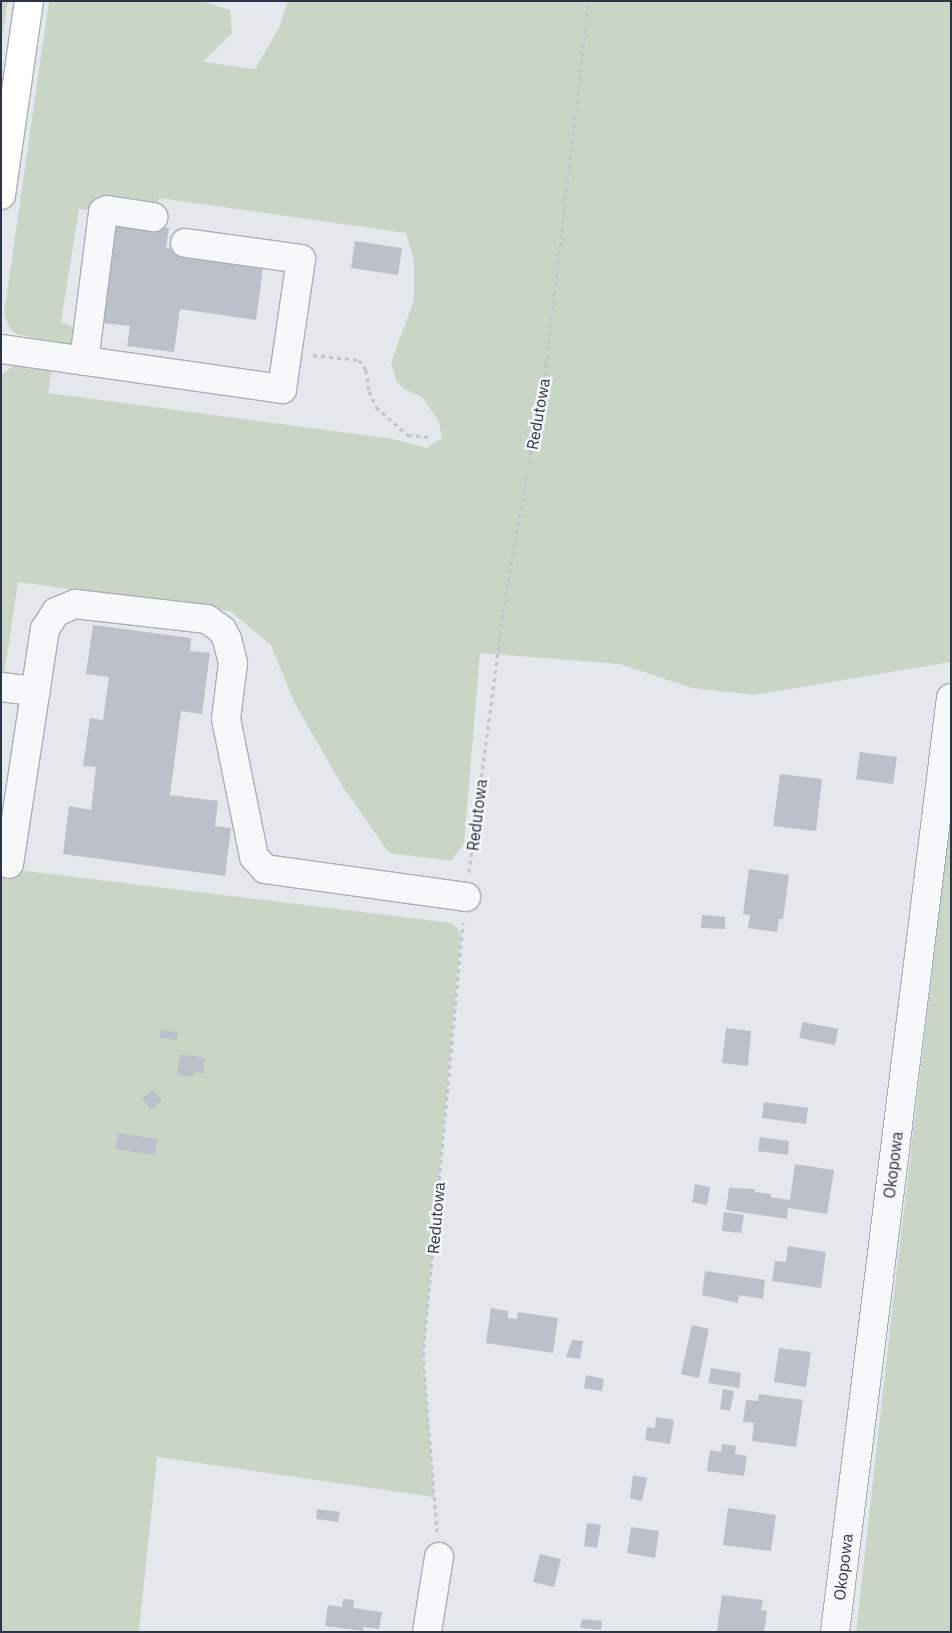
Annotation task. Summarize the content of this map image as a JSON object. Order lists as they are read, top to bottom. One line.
{"streets":{"street":["Okopowa"],"path":["Redutowa"]}}
